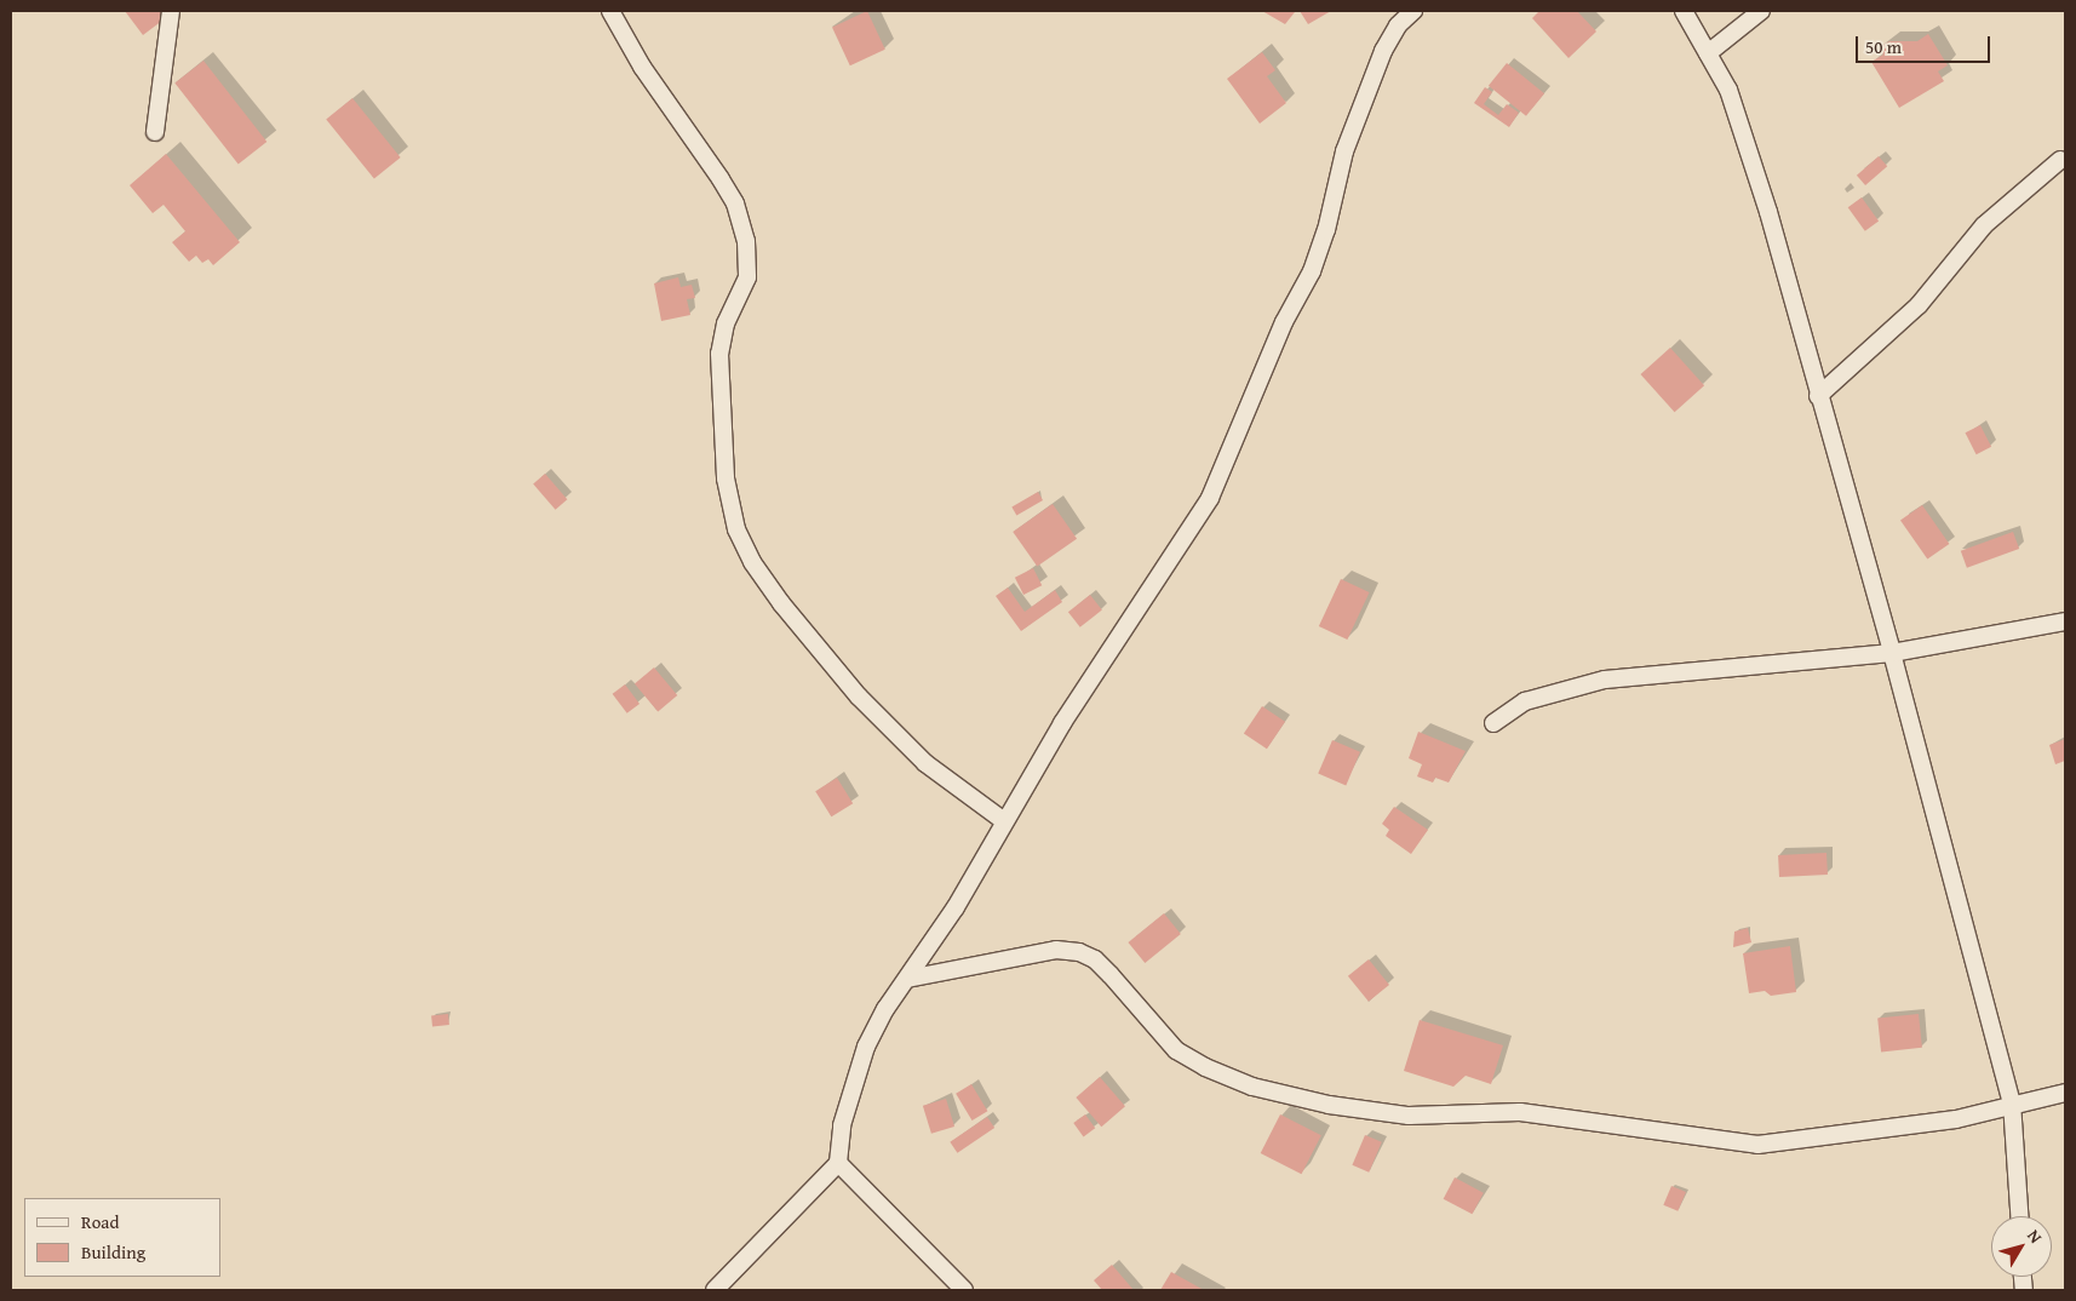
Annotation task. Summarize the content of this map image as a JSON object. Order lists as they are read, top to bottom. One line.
{"legend":["Road","Building"],"scale_bar":"50 m","north":"top right"}
